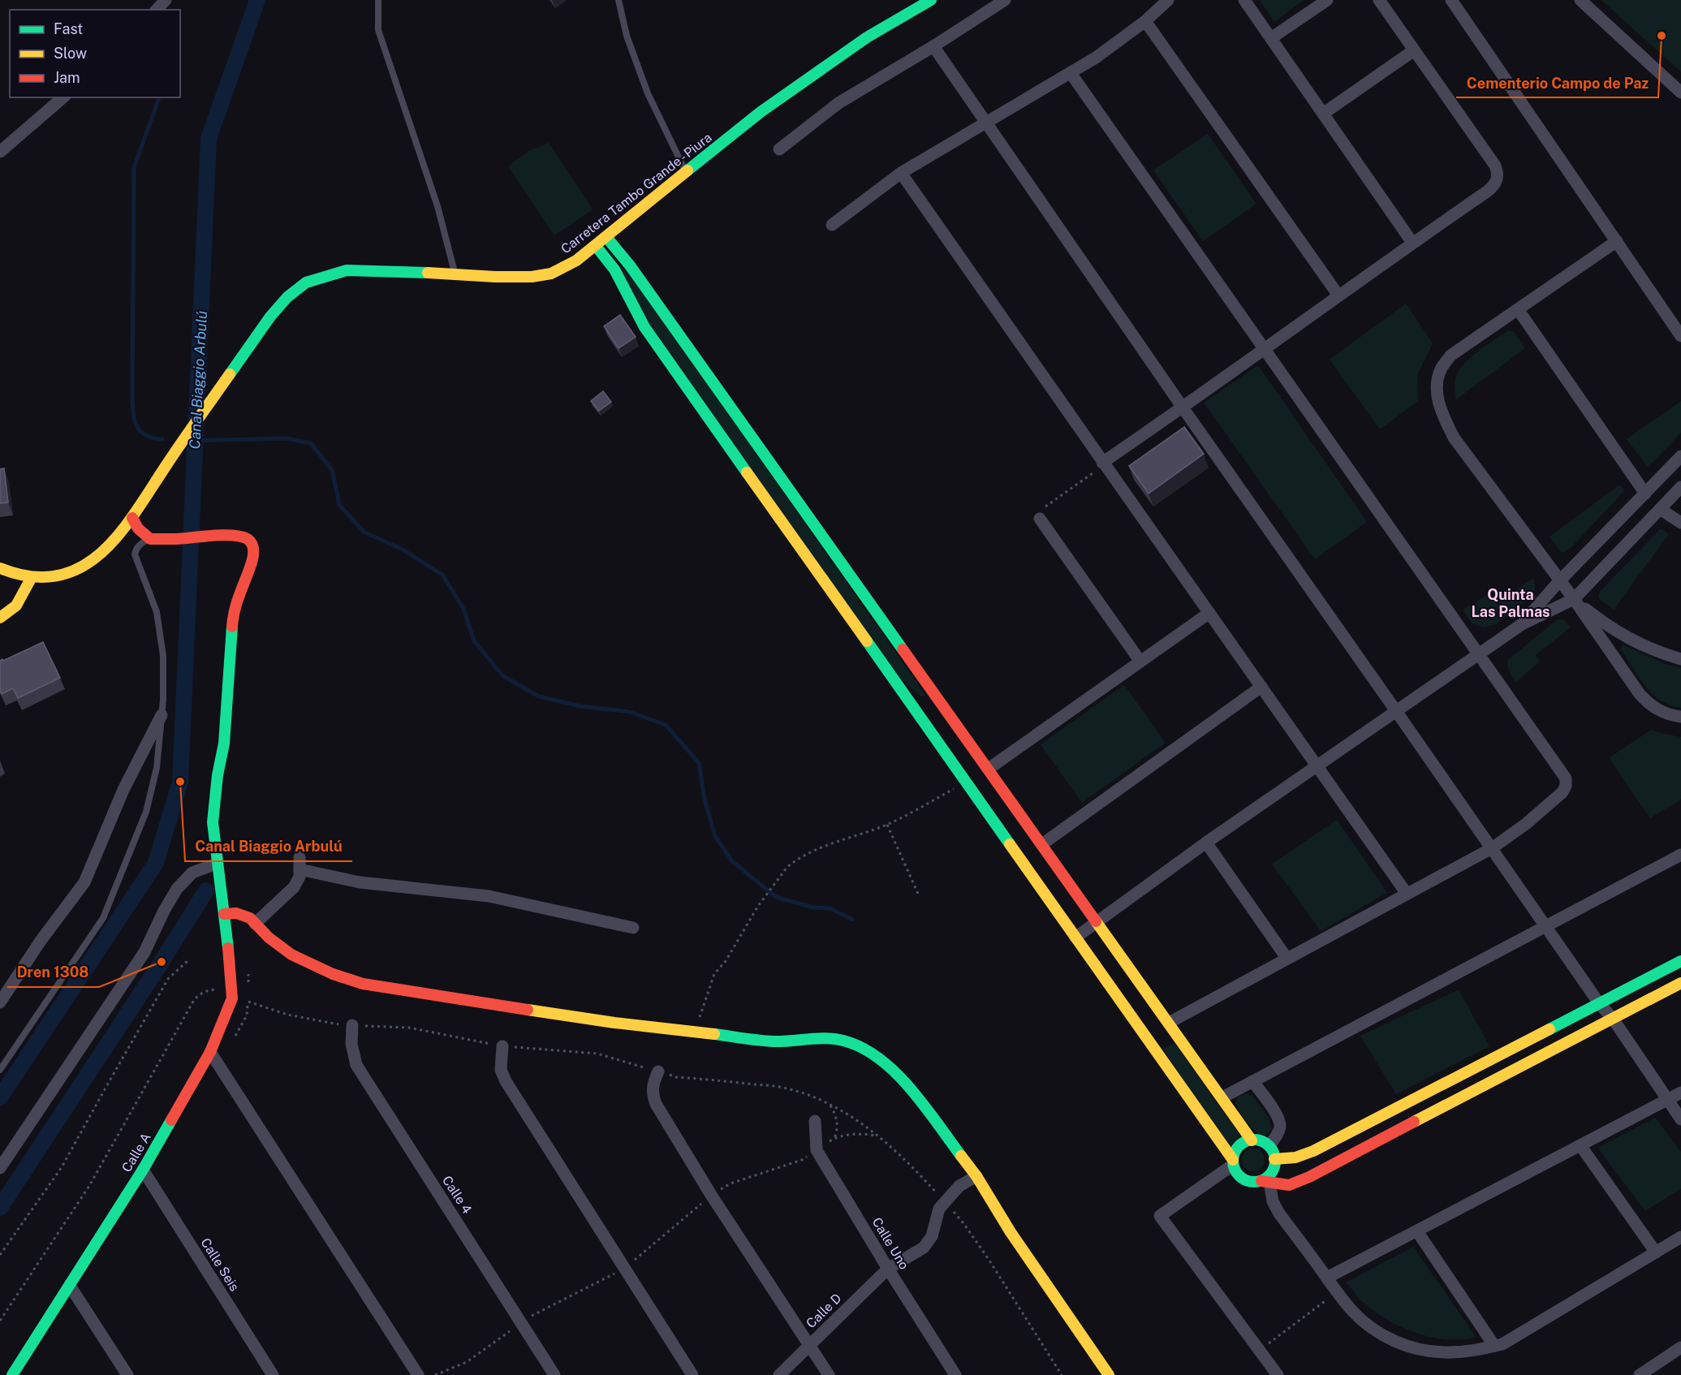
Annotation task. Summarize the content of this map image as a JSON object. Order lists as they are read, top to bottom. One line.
{"streets":{"street":["Carretera Tambo Grande - Piura","Calle A","Calle 4","Calle Uno","Calle Seis","Calle D"]},"crossings":[["Calle A","Calle Seis"],["Calle Uno","Calle D"]],"districts":["Quinta Las Palmas"],"water":["Canal Biaggio Arbulú"],"places":["Cementerio Campo de Paz","Canal Biaggio Arbulú","Dren 1308"],"legend":["Fast","Slow","Jam"]}
